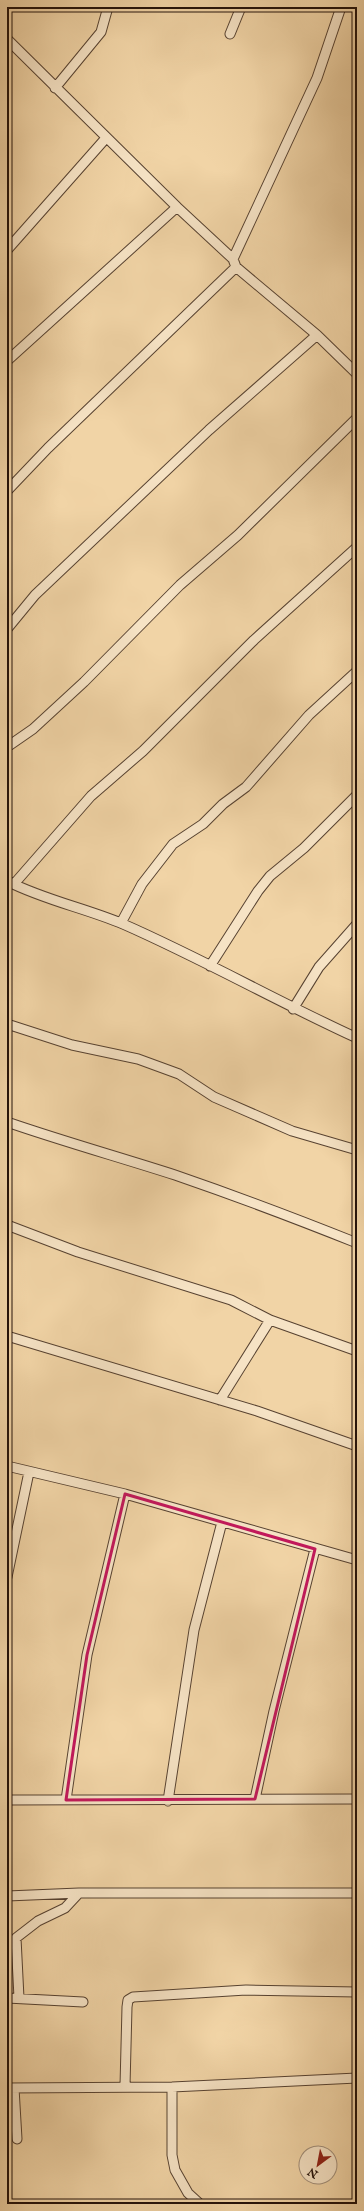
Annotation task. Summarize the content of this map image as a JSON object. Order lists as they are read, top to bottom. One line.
{"north":"bottom left"}
